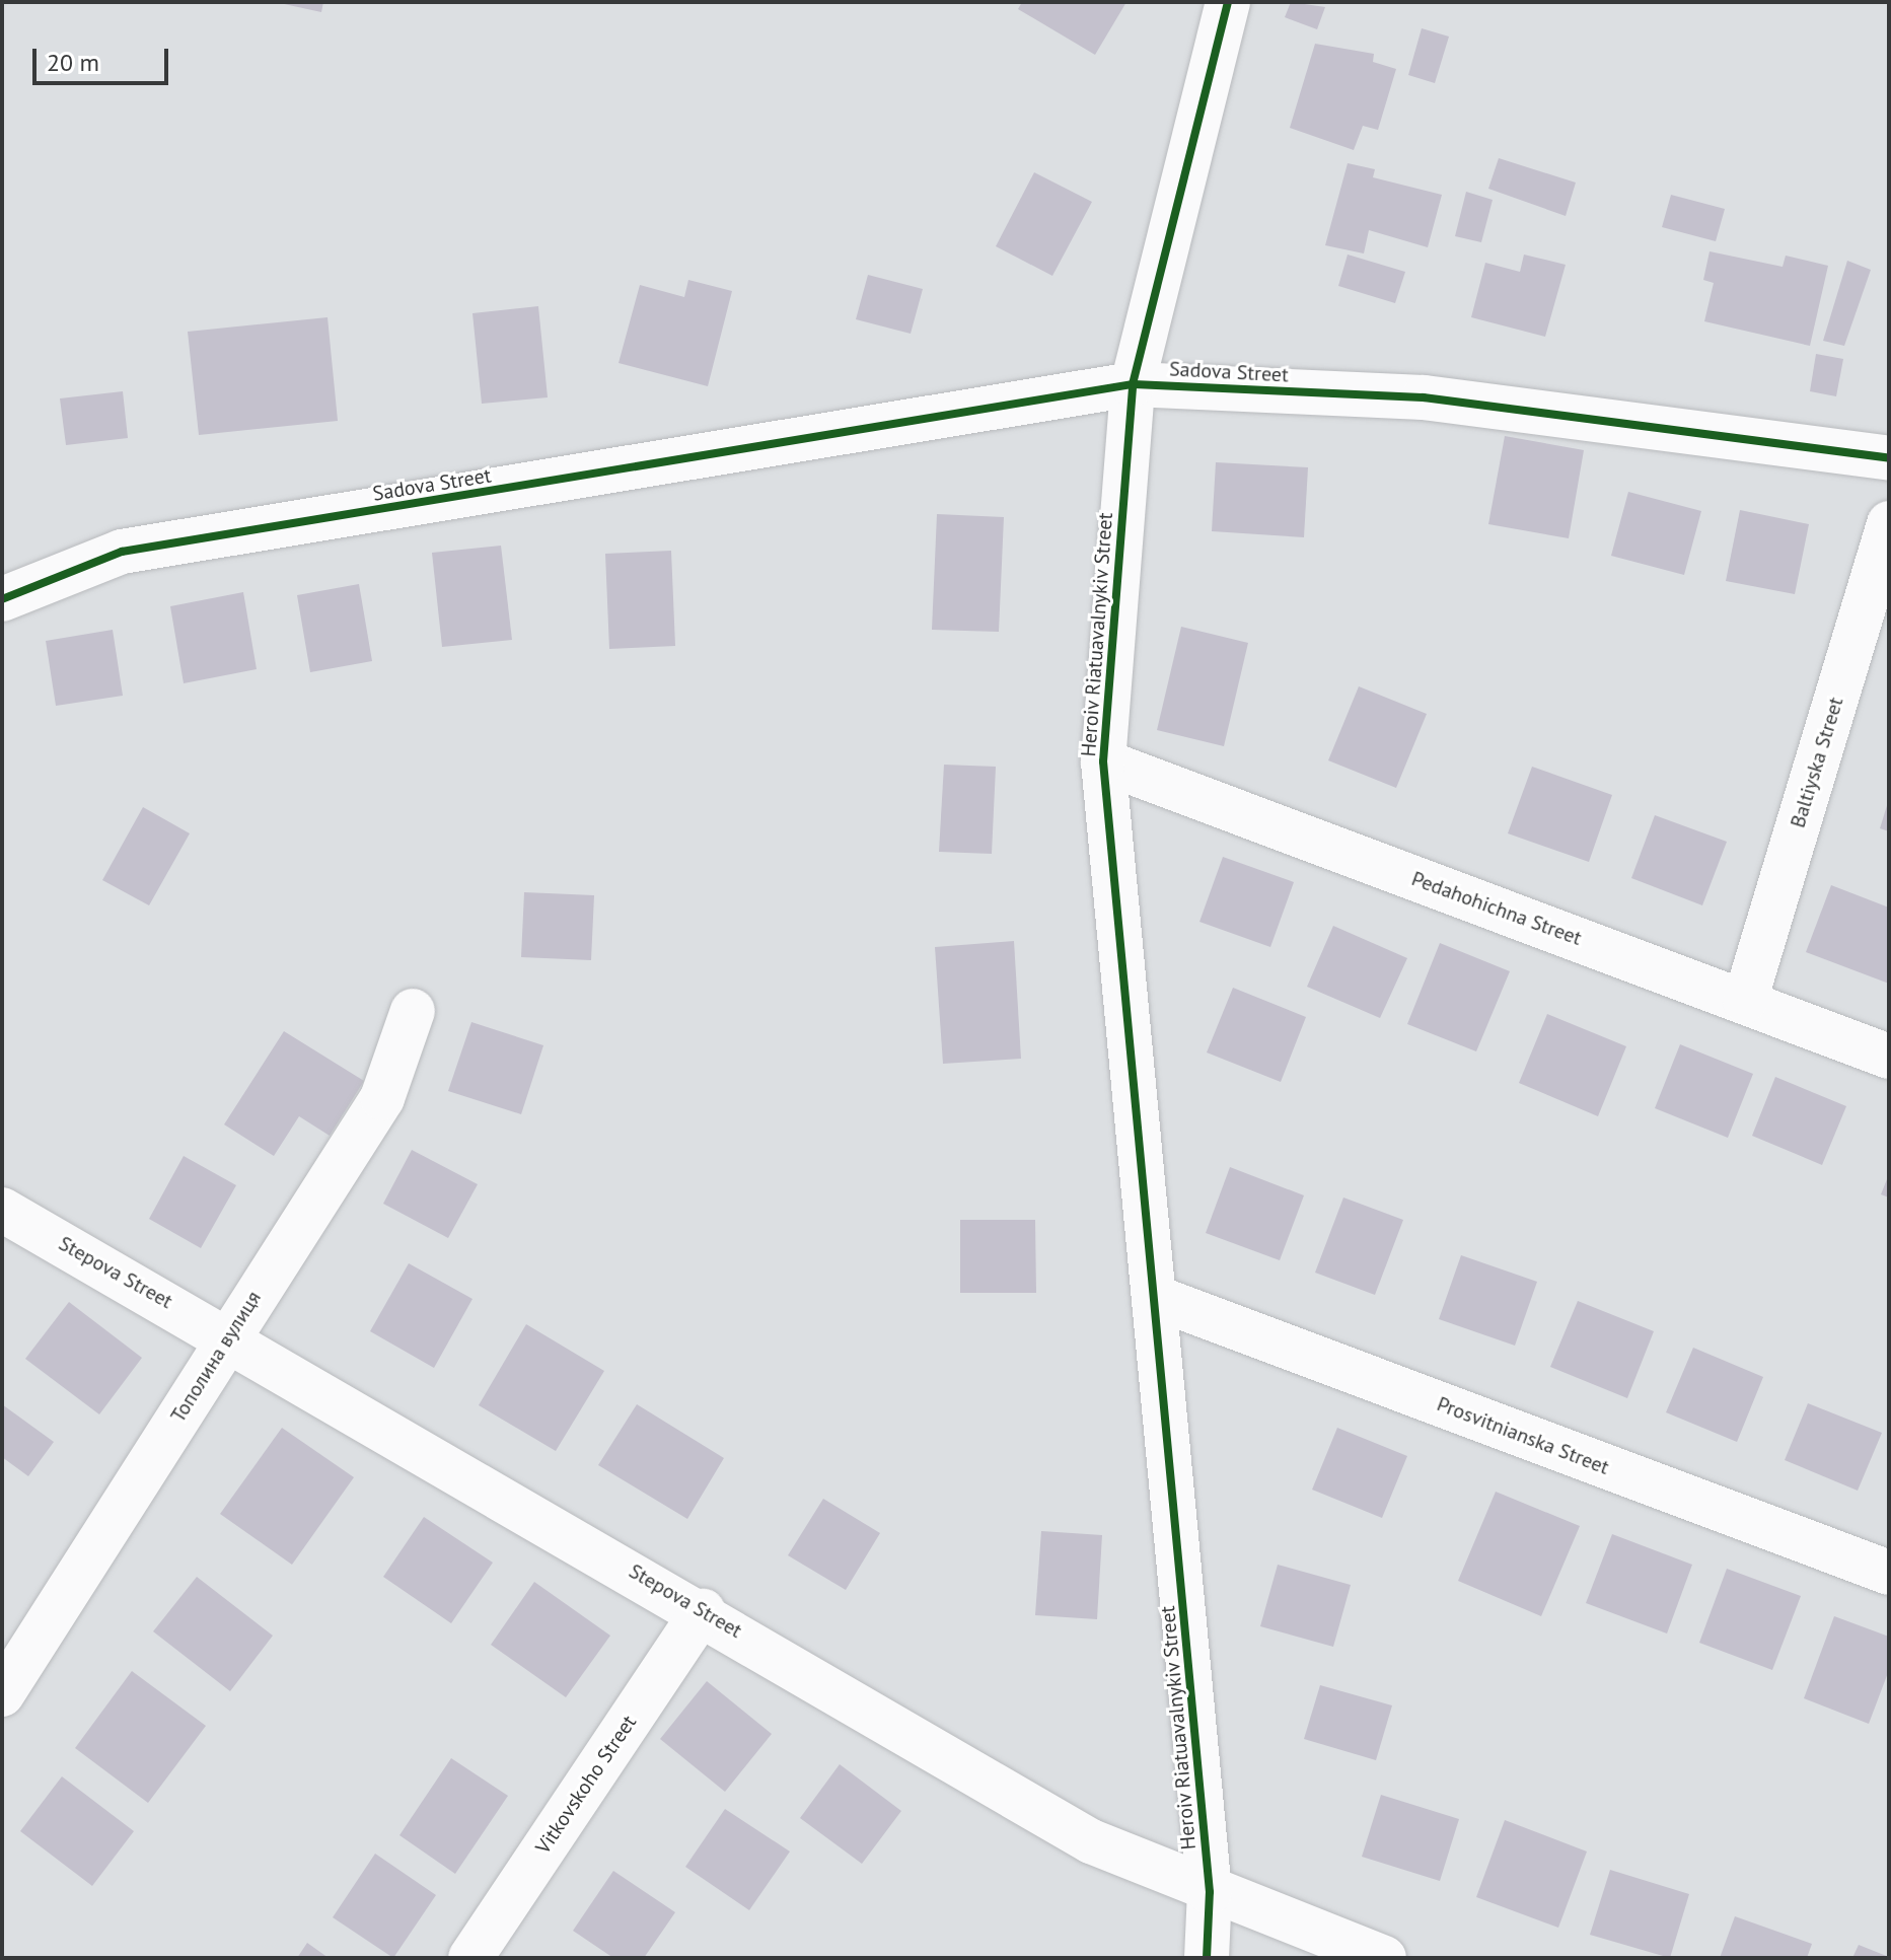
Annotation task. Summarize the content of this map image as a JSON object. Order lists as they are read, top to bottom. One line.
{"streets":{"street":["Sadova Street","Heroiv Riatuavalnykiv Street","Baltiyska Street","Pedahohichna Street","Stepova Street","Тополина вулиця","Prosvitnianska Street","Vitkovskoho Street"]},"crossings":[["Sadova Street","Heroiv Riatuavalnykiv Street"],["Heroiv Riatuavalnykiv Street","Pedahohichna Street"],["Heroiv Riatuavalnykiv Street","Stepova Street"],["Heroiv Riatuavalnykiv Street","Prosvitnianska Street"],["Baltiyska Street","Pedahohichna Street"],["Stepova Street","Тополина вулиця"],["Stepova Street","Vitkovskoho Street"]],"scale_bar":"20 m"}
